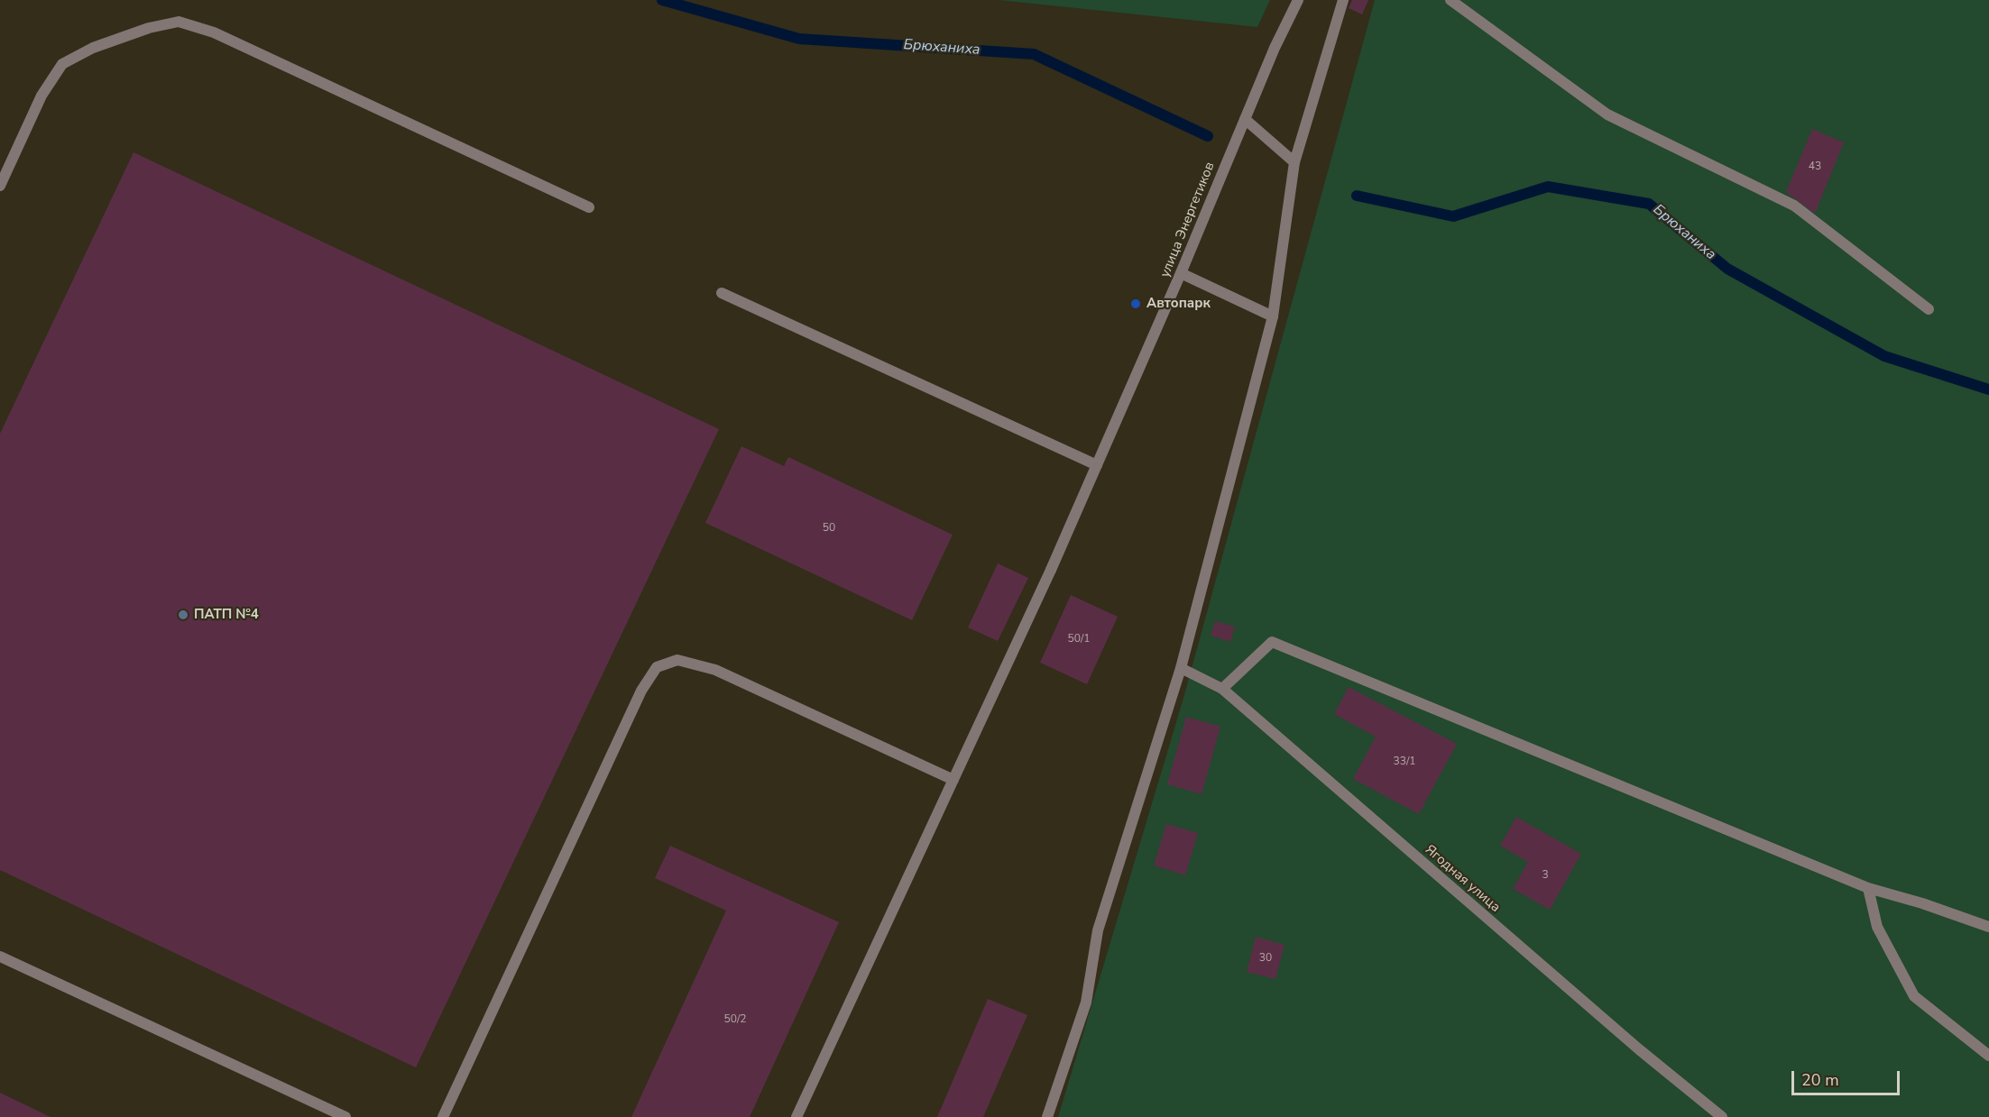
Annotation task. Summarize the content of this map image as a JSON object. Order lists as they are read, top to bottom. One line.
{"streets":{"street":["улица Энергетиков","Ягодная улица"]},"water":["Брюханиха"],"places":["Автопарк","ПАТП №4"],"house_numbers":["43","50","50/1","33/1","3","30","50/2"],"scale_bar":"20 m"}
